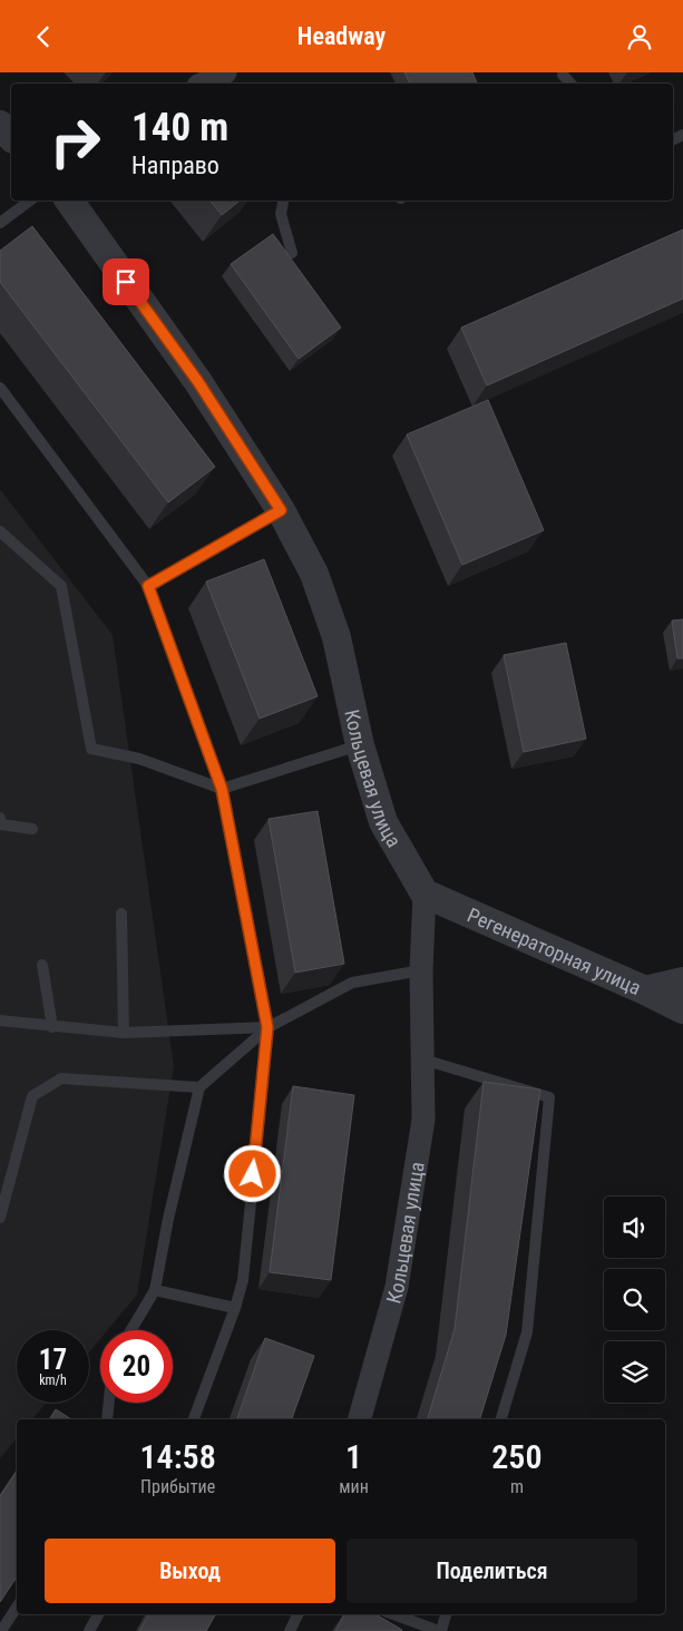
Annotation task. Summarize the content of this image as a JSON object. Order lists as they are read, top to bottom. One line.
{"streets":{"street":["Кольцевая улица","Регенераторная улица"]},"crossings":[["Кольцевая улица","Регенераторная улица"]],"page":{"header":"Headway","turn":["140 m","Направо"],"speed":"17 km/h","limit":"20","eta":["14:58","Прибытие","1","мин","250","m"],"buttons":["Выход","Поделиться"]}}
